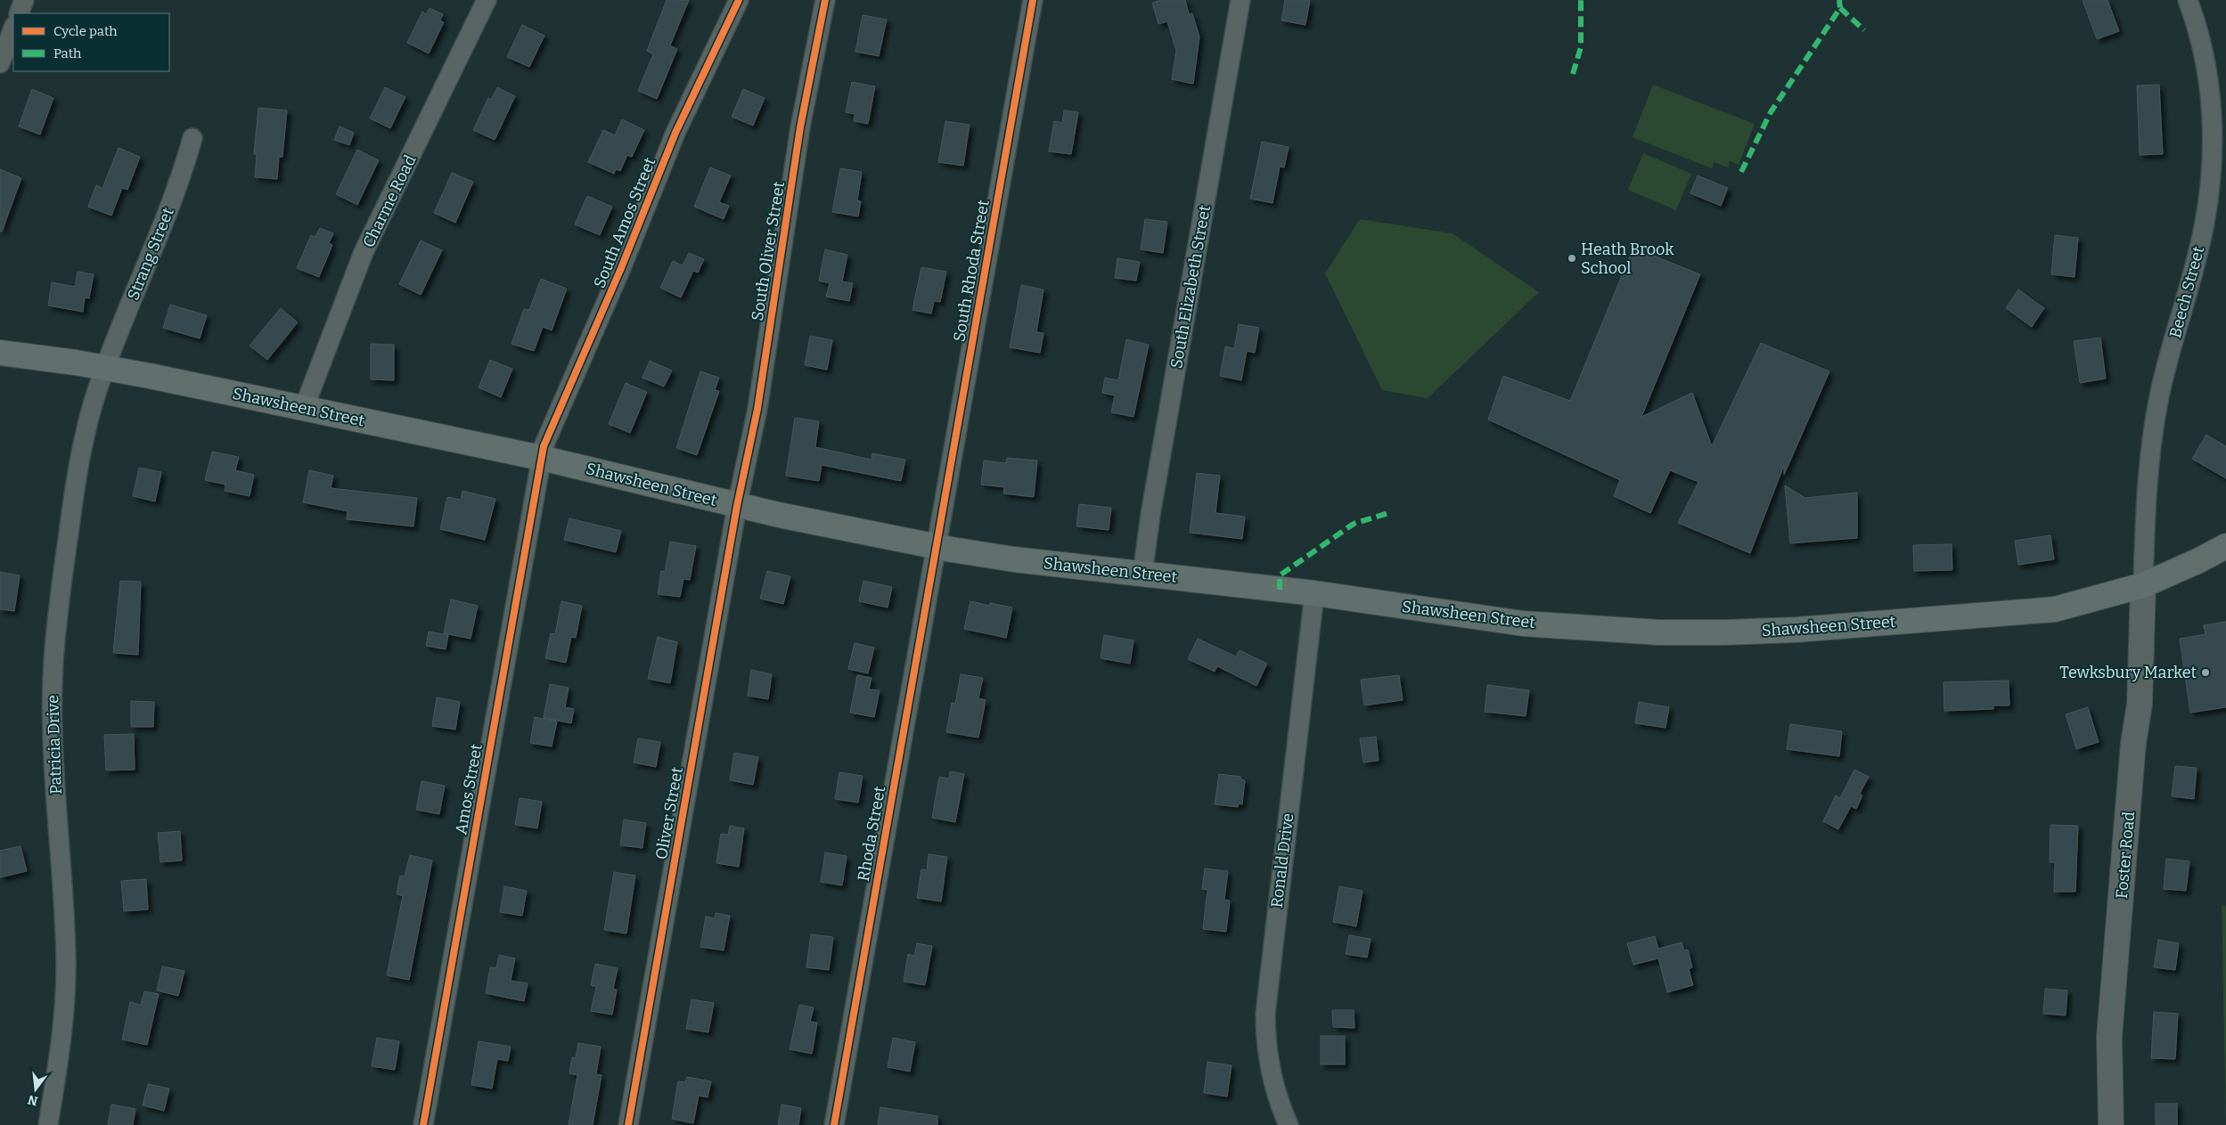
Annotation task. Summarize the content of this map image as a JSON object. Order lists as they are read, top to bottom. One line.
{"streets":{"main road":["Shawsheen Street"],"street":["Charme Road","South Amos Street","South Oliver Street","Strang Street","South Rhoda Street","South Elizabeth Street","Beech Street","Patricia Drive","Amos Street","Oliver Street","Rhoda Street","Foster Road","Ronald Drive"]},"crossings":[["Charme Road","Shawsheen Street"],["South Amos Street","Shawsheen Street"],["South Amos Street","Amos Street"],["South Oliver Street","Shawsheen Street"],["South Oliver Street","Oliver Street"],["Strang Street","Shawsheen Street"],["Strang Street","Patricia Drive"],["South Rhoda Street","Shawsheen Street"],["South Rhoda Street","Rhoda Street"],["South Elizabeth Street","Shawsheen Street"],["Beech Street","Shawsheen Street"],["Beech Street","Foster Road"],["Shawsheen Street","Patricia Drive"],["Shawsheen Street","Amos Street"],["Shawsheen Street","Oliver Street"],["Shawsheen Street","Rhoda Street"],["Shawsheen Street","Foster Road"],["Shawsheen Street","Ronald Drive"]],"places":["Heath Brook School","Tewksbury Market"],"legend":["Cycle path","Path"],"north":"bottom"}
